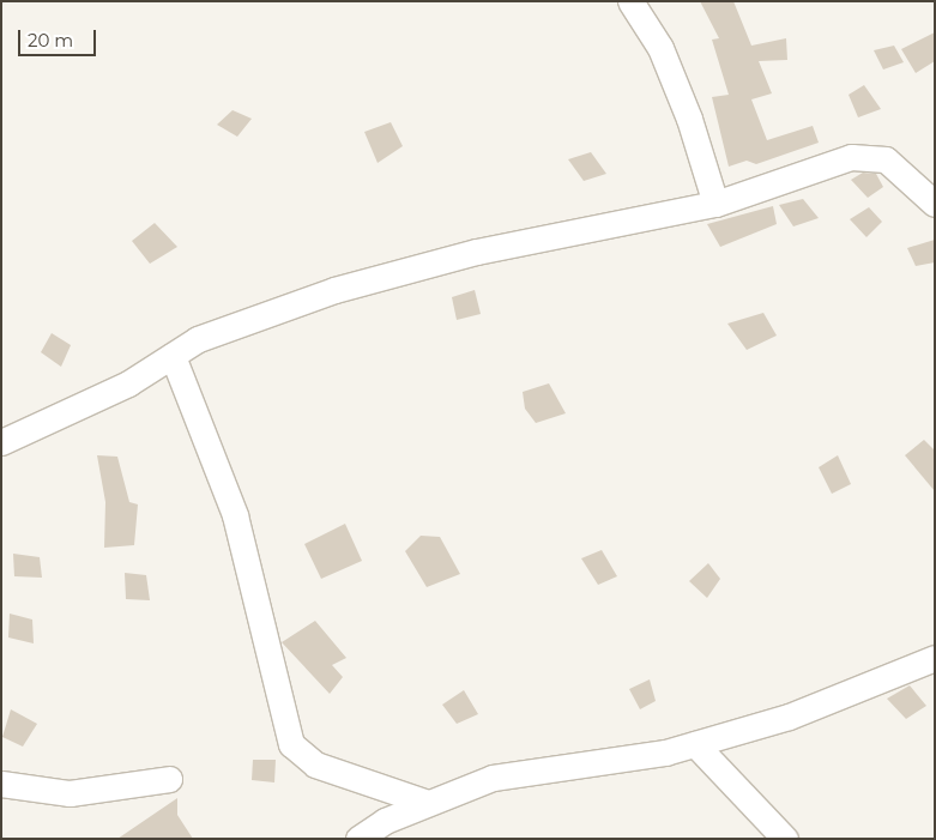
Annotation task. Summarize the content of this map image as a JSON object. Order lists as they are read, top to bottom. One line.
{"scale_bar":"20 m"}
